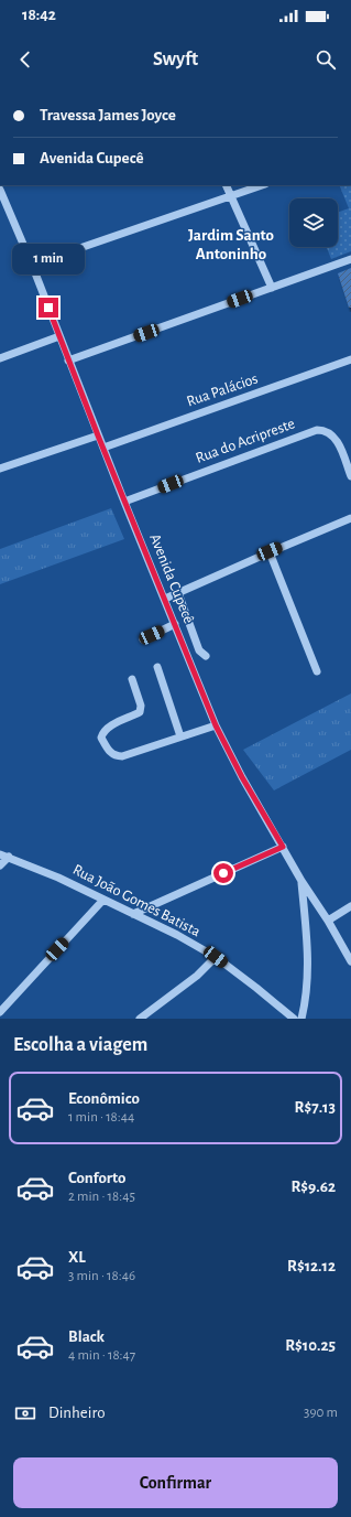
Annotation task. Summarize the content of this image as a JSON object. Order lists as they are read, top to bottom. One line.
{"streets":{"street":["Rua Palácios","Rua do Acripreste","Avenida Cupecê","Rua João Gomes Batista"]},"crossings":[["Rua Palácios","Avenida Cupecê"],["Rua do Acripreste","Avenida Cupecê"]],"districts":["Jardim Santo Antoninho"],"page":{"status":"18:42","header":"Swyft","banner":["Travessa James Joyce","Avenida Cupecê"],"bubble":"1 min","heading":"Escolha a viagem","list":[{"name":"Econômico","note":"1 min · 18:44","value":"R$7.13"},{"name":"Conforto","note":"2 min · 18:45","value":"R$9.62"},{"name":"XL","note":"3 min · 18:46","value":"R$12.12"},{"name":"Black","note":"4 min · 18:47","value":"R$10.25"}],"pay":["Dinheiro","390 m"],"buttons":"Confirmar"}}
